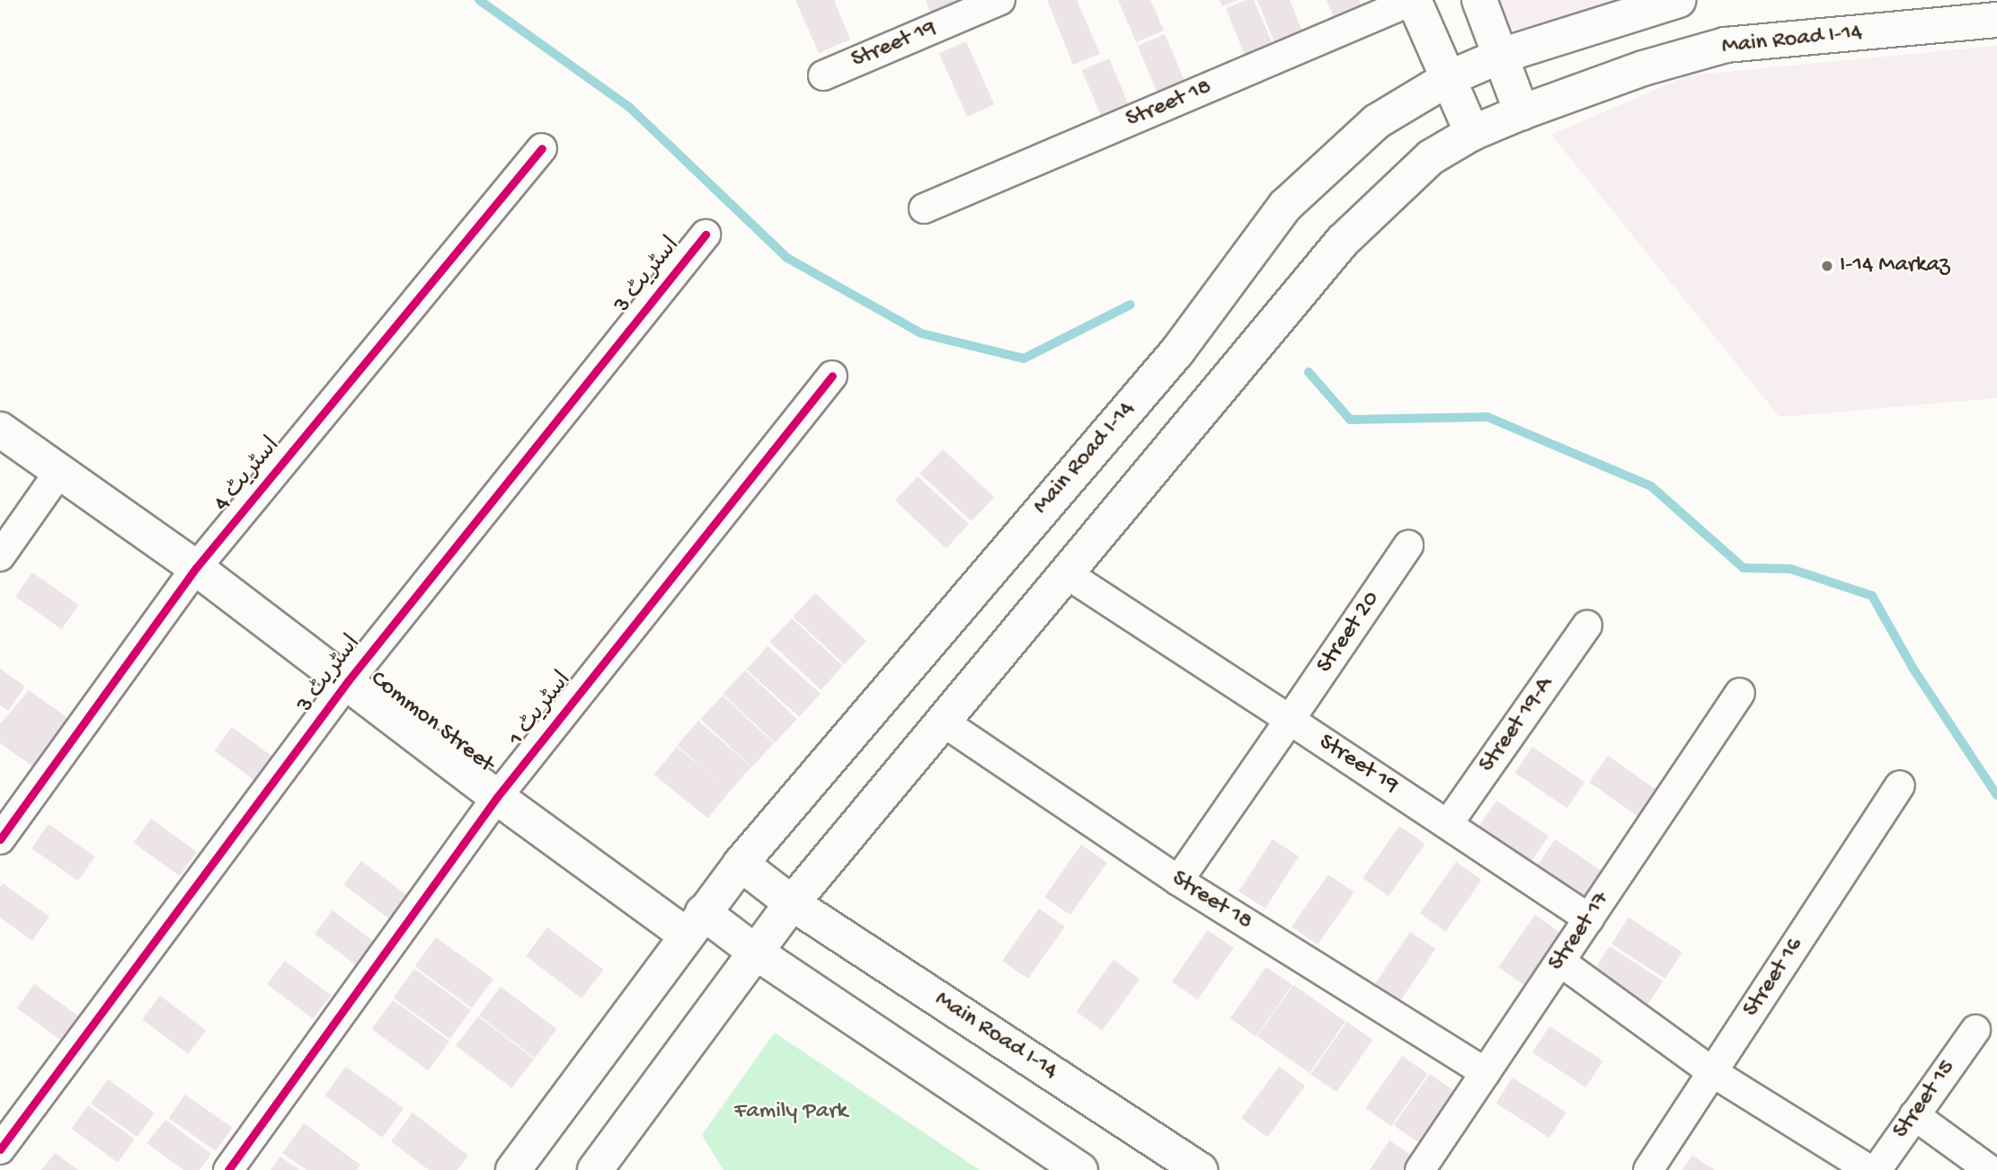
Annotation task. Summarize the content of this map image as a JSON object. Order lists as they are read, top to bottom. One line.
{"streets":{"main road":["Main Road I-14","Common Street"],"street":["Street 19","Street 18","اسٹریٹ 3","اسٹریٹ 4","Street 20","اسٹریٹ 1","Street 19-A","Street 17","Street 16","Street 15"]},"crossings":[["Main Road I-14","Street 19"],["Main Road I-14","Street 18"],["Main Road I-14","Common Street"],["Street 19","Street 20"],["Street 19","Street 19-A"],["Street 19","Street 17"],["Street 18","Street 17"],["اسٹریٹ 3","Common Street"],["اسٹریٹ 4","Common Street"],["اسٹریٹ 1","Common Street"]],"parks":["Family Park"],"places":["I-14 Markaz"]}
